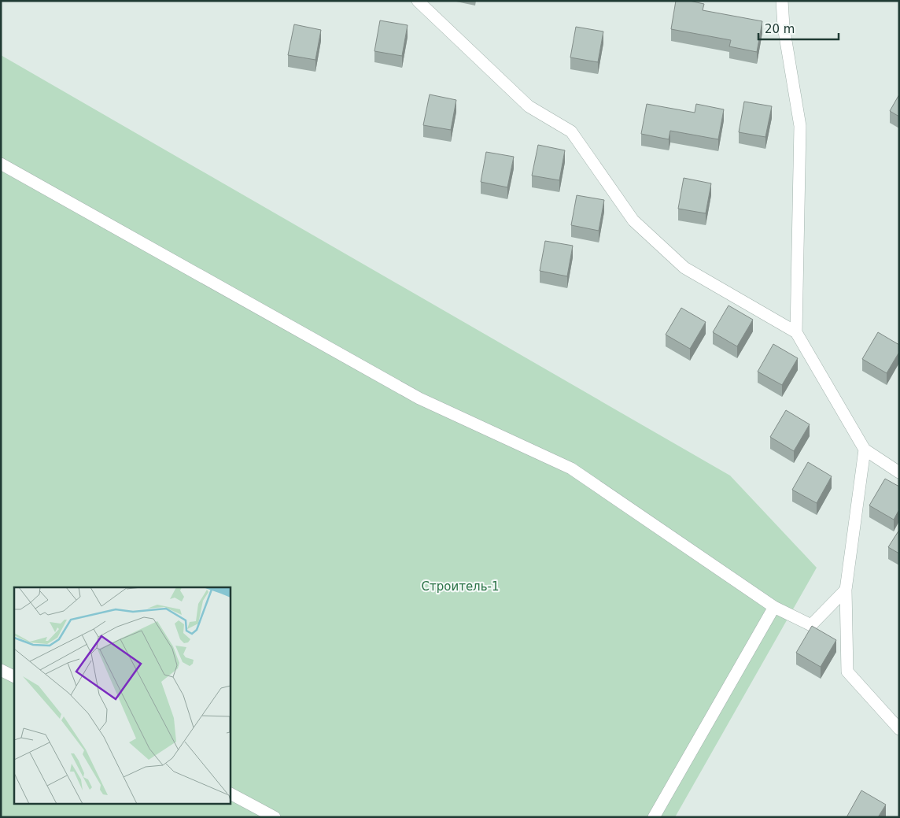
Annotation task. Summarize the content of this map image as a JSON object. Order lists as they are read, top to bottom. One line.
{"parks":["Строитель-1"],"scale_bar":"20 m"}
